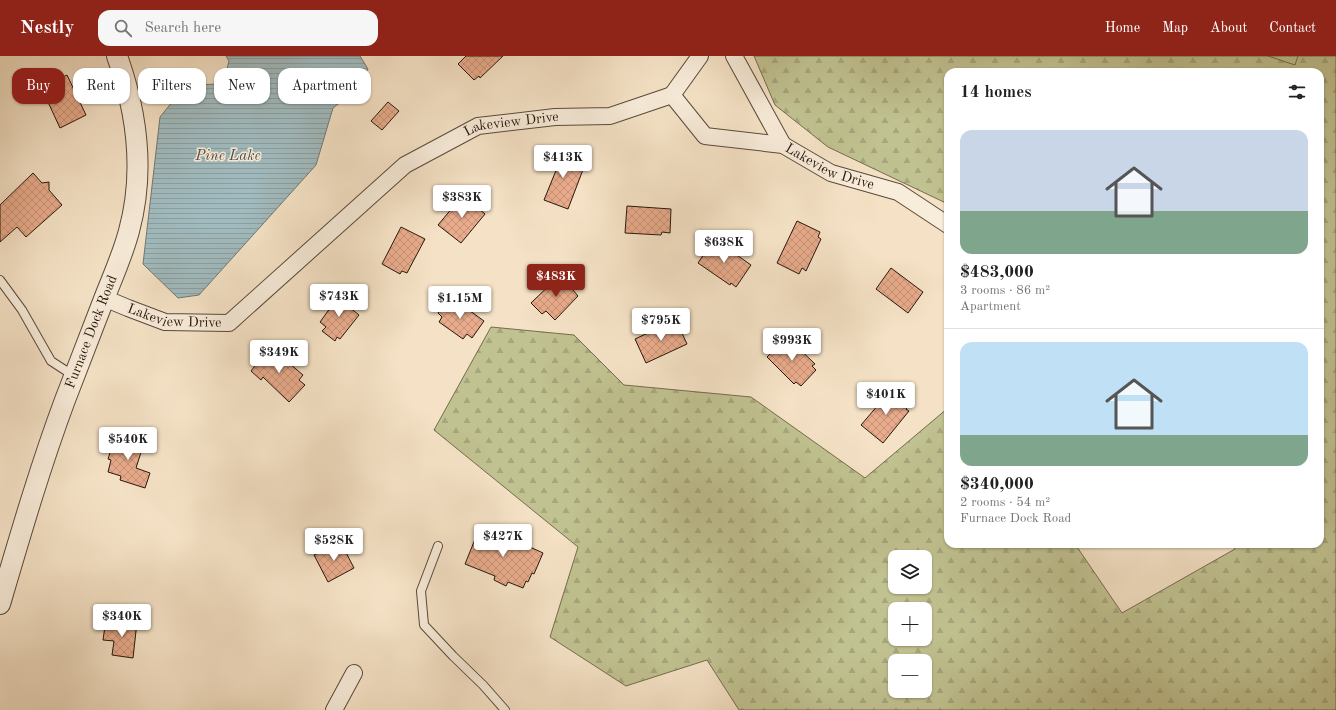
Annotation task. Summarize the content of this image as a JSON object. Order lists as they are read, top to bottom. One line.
{"streets":{"street":["Lakeview Drive","Furnace Dock Road"]},"crossings":[["Lakeview Drive","Furnace Dock Road"]],"water":["Pine Lake"],"page":{"header":"Nestly","search":"Search here","nav":["Home","Map","About","Contact"],"chip":["Buy","Rent","Filters","New","Apartment"],"heading":"14 homes","list":[{"name":"$483,000","note":"3 rooms · 86 m² · Apartment"},{"name":"$340,000","note":"2 rooms · 54 m² · Furnace Dock Road"}],"price":["$413K","$383K","$638K","$483K","$743K","$1.15M","$795K","$993K","$349K","$401K","$540K","$427K","$528K","$340K"],"map_buttons":["+","−"]}}
